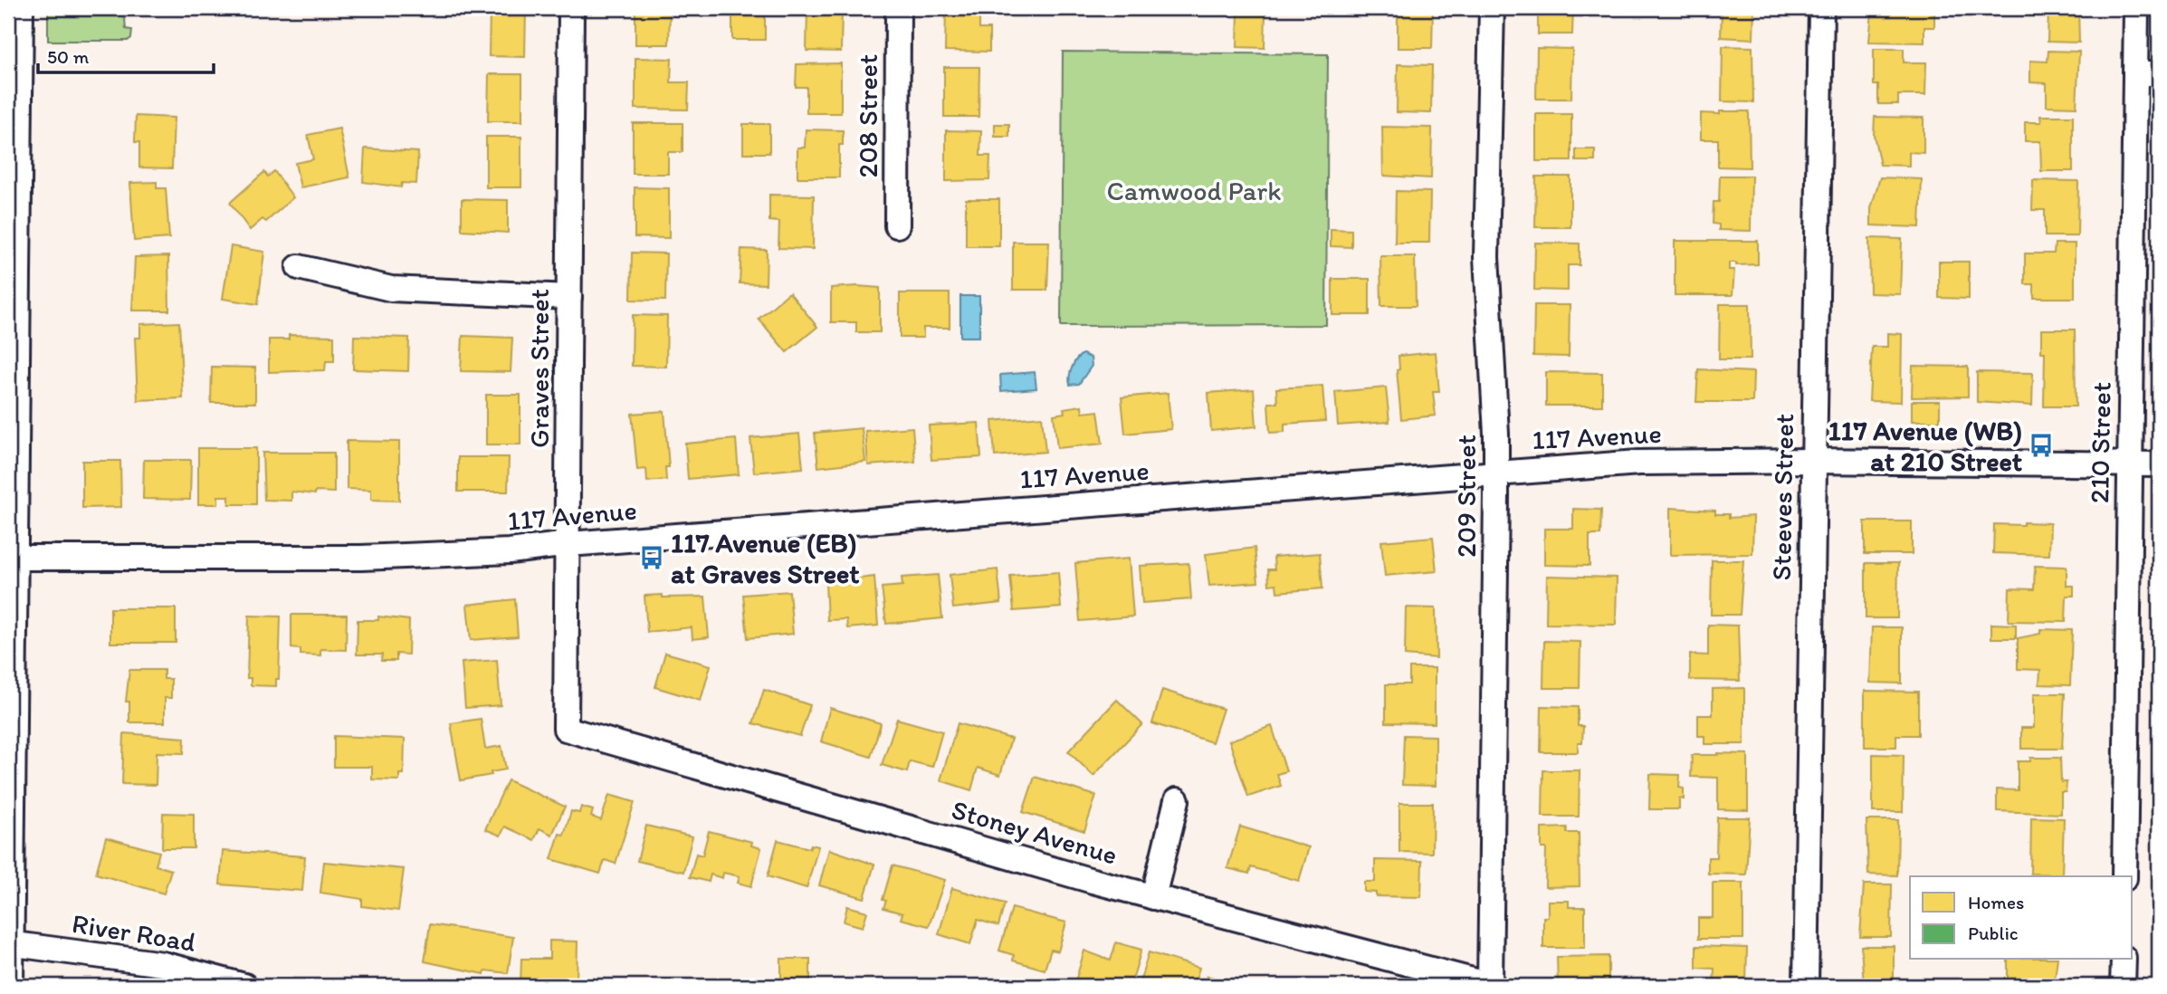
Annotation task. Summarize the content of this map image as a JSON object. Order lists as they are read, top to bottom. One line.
{"streets":{"street":["208 Street","Graves Street","117 Avenue","210 Street","209 Street","Steeves Street","Stoney Avenue","River Road"]},"crossings":[["Graves Street","117 Avenue"],["Graves Street","Stoney Avenue"],["117 Avenue","210 Street"],["117 Avenue","209 Street"],["117 Avenue","Steeves Street"],["209 Street","Stoney Avenue"]],"parks":["Camwood Park"],"places":{"bus stop":["117 Avenue (WB) at 210 Street","117 Avenue (EB) at Graves Street"]},"legend":["Homes","Public"],"scale_bar":"50 m"}
